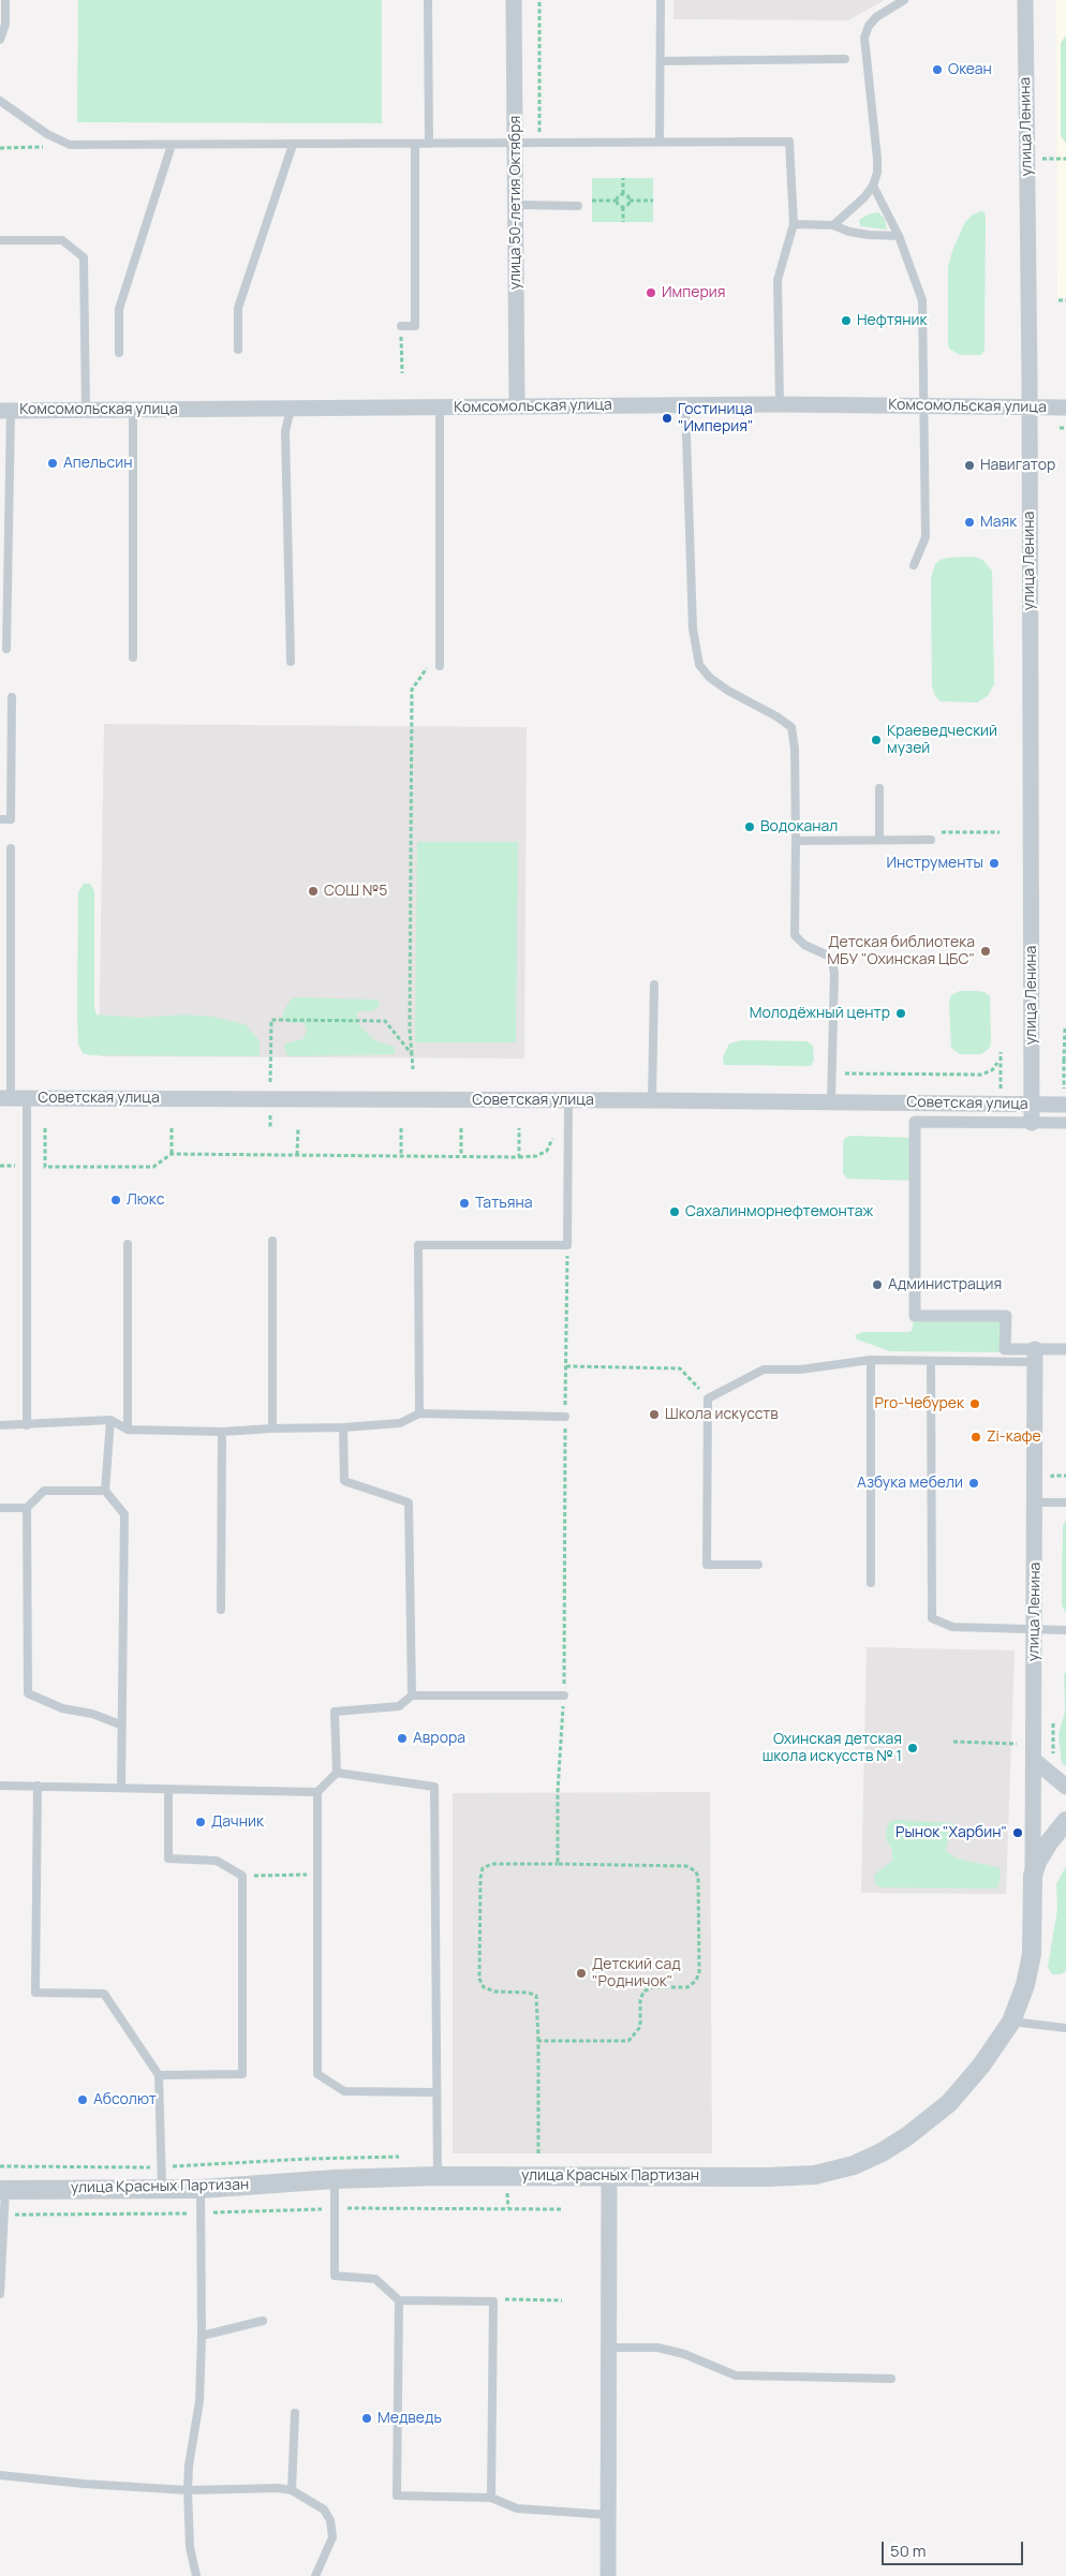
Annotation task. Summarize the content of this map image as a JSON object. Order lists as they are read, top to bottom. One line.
{"streets":{"street":["улица Ленина","улица 50-летия Октября","Комсомольская улица","Советская улица","улица Красных Партизан"]},"crossings":[["улица Ленина","Комсомольская улица"],["улица Ленина","Советская улица"],["улица Ленина","улица Красных Партизан"],["улица 50-летия Октября","Комсомольская улица"]],"places":["Океан","Империя","Нефтяник","Гостиница \"Империя\"","Апельсин","Навигатор","Маяк","Краеведческий музей","Водоканал","Инструменты","СОШ №5","Детская библиотека МБУ \"Охинская ЦБС\"","Молодёжный центр","Люкс","Татьяна","Сахалинморнефтемонтаж","Администрация","Pro-Чебурек","Школа искусств","Zi-кафе","Азбука мебели","Аврора","Охинская детская школа искусств № 1","Дачник","Рынок \"Харбин\"","Детский сад \"Родничок\"","Абсолют","Медведь"],"scale_bar":"50 m"}
